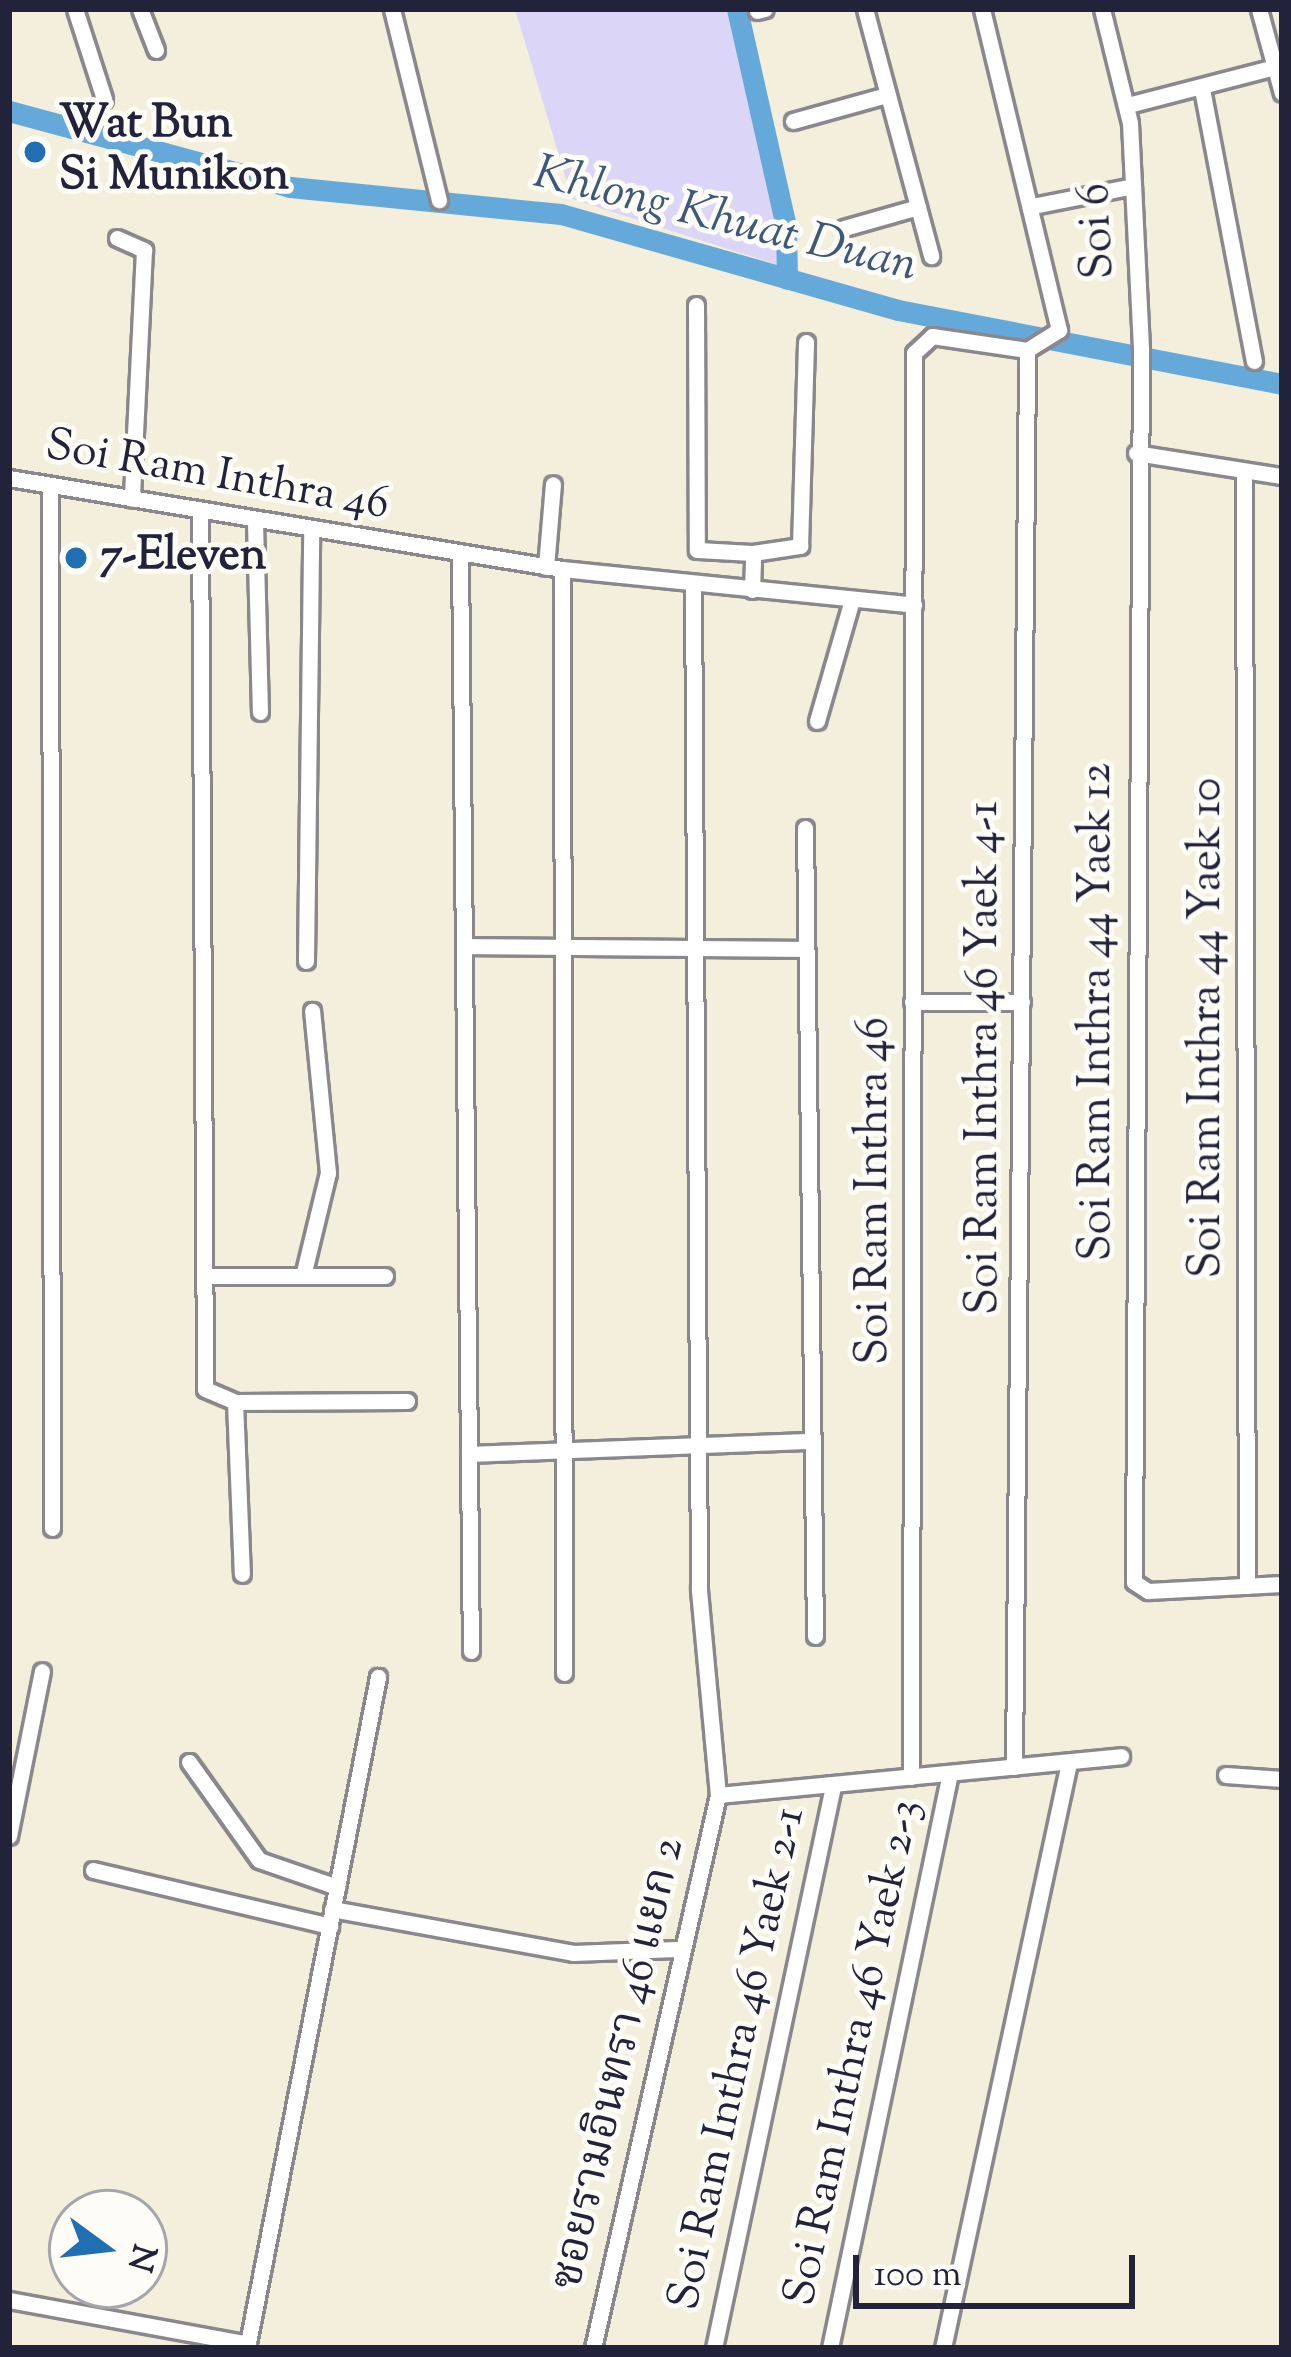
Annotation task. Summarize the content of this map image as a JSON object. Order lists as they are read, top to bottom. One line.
{"streets":{"street":["Soi 6","Soi Ram Inthra 46","Soi Ram Inthra 44 Yaek 12","Soi Ram Inthra 44 Yaek 10","Soi Ram Inthra 46 Yaek 4-1","Soi Ram Inthra 46 Yaek 2-3","Soi Ram Inthra 46 Yaek 2-1","ซอยรามอินทรา 46 แยก 2"]},"crossings":[["Soi 6","Soi Ram Inthra 44 Yaek 12"],["Soi Ram Inthra 46","Soi Ram Inthra 46 Yaek 4-1"],["Soi Ram Inthra 44 Yaek 12","Soi Ram Inthra 44 Yaek 10"]],"water":["Khlong Khuat Duan"],"places":["Wat Bun Si Munikon","7-Eleven"],"scale_bar":"100 m","north":"right"}
